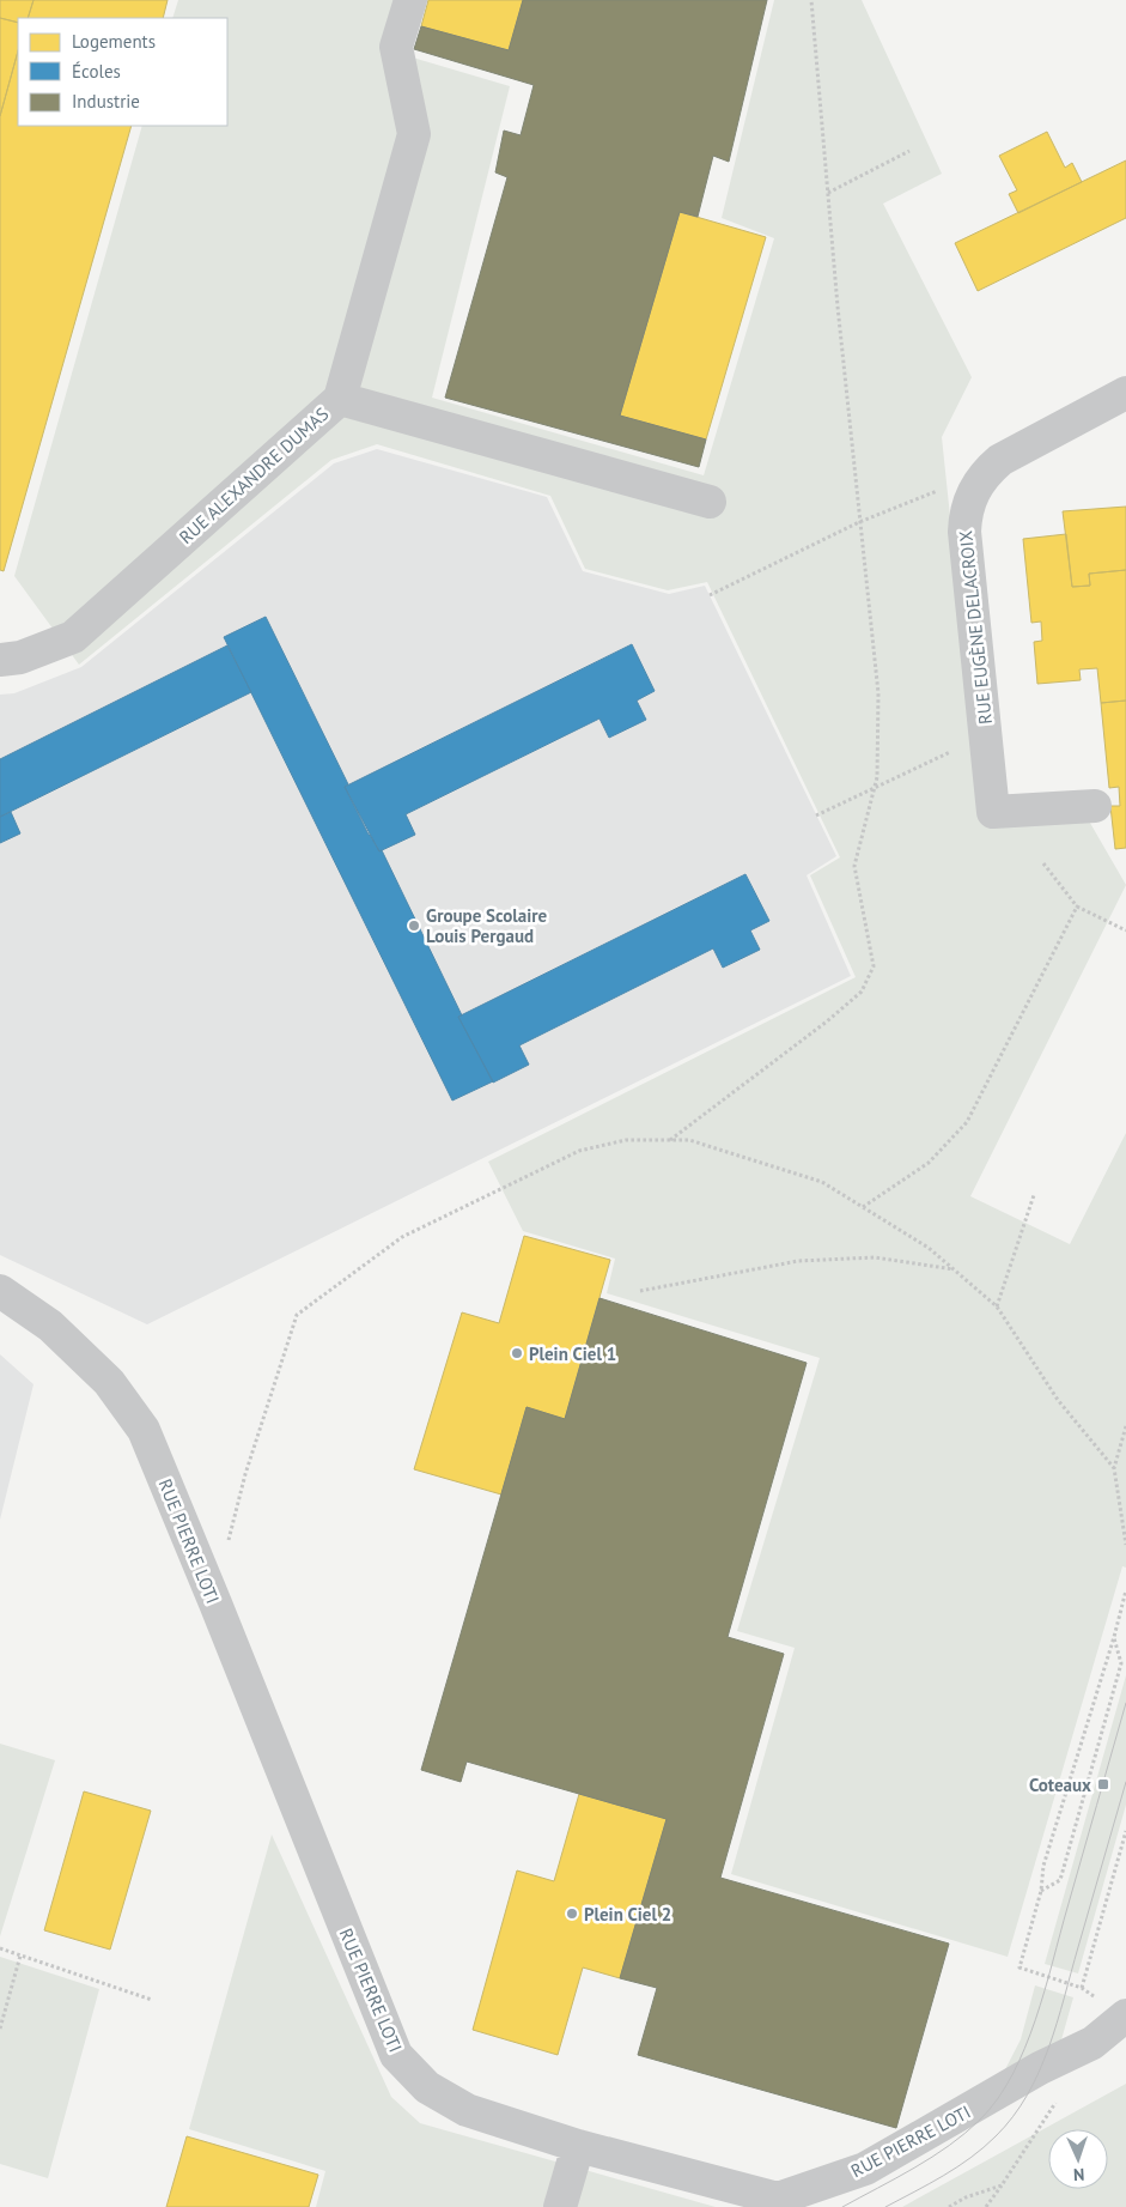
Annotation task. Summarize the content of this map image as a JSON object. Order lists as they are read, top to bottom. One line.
{"streets":{"street":["RUE ALEXANDRE DUMAS","RUE EUGÈNE DELACROIX","RUE PIERRE LOTI"]},"places":{"other":["Groupe Scolaire Louis Pergaud","Plein Ciel 1","Plein Ciel 2"],"transit":["Coteaux"]},"legend":["Logements","Écoles","Industrie"],"north":"bottom"}
